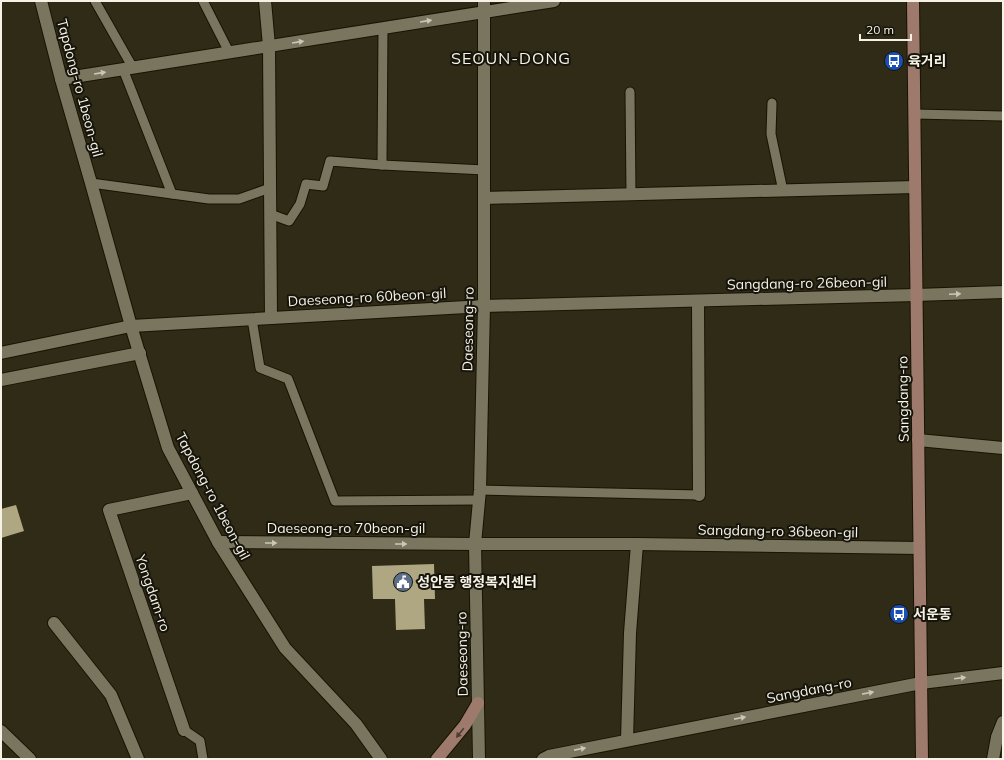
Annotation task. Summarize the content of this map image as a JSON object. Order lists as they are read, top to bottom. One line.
{"streets":{"main road":["Sangdang-ro"],"street":["Tapdong-ro 1beon-gil","Sangdang-ro 26beon-gil","Daeseong-ro 60beon-gil","Daeseong-ro","Daeseong-ro 70beon-gil","Sangdang-ro 36beon-gil","Yongdam-ro"]},"crossings":[["Tapdong-ro 1beon-gil","Daeseong-ro 60beon-gil"],["Tapdong-ro 1beon-gil","Daeseong-ro 70beon-gil"],["Tapdong-ro 1beon-gil","Yongdam-ro"],["Sangdang-ro 26beon-gil","Daeseong-ro 60beon-gil"],["Sangdang-ro 26beon-gil","Daeseong-ro"],["Sangdang-ro 26beon-gil","Sangdang-ro"],["Daeseong-ro 60beon-gil","Daeseong-ro"],["Daeseong-ro","Daeseong-ro 70beon-gil"],["Daeseong-ro","Sangdang-ro 36beon-gil"],["Sangdang-ro","Sangdang-ro 36beon-gil"],["Daeseong-ro 70beon-gil","Sangdang-ro 36beon-gil"]],"one_way":["Daeseong-ro 70beon-gil"],"districts":["SEOUN-DONG"],"places":{"bus stop":["육거리","서운동"],"public building":["성안동 행정복지센터"]},"scale_bar":"20 m"}
